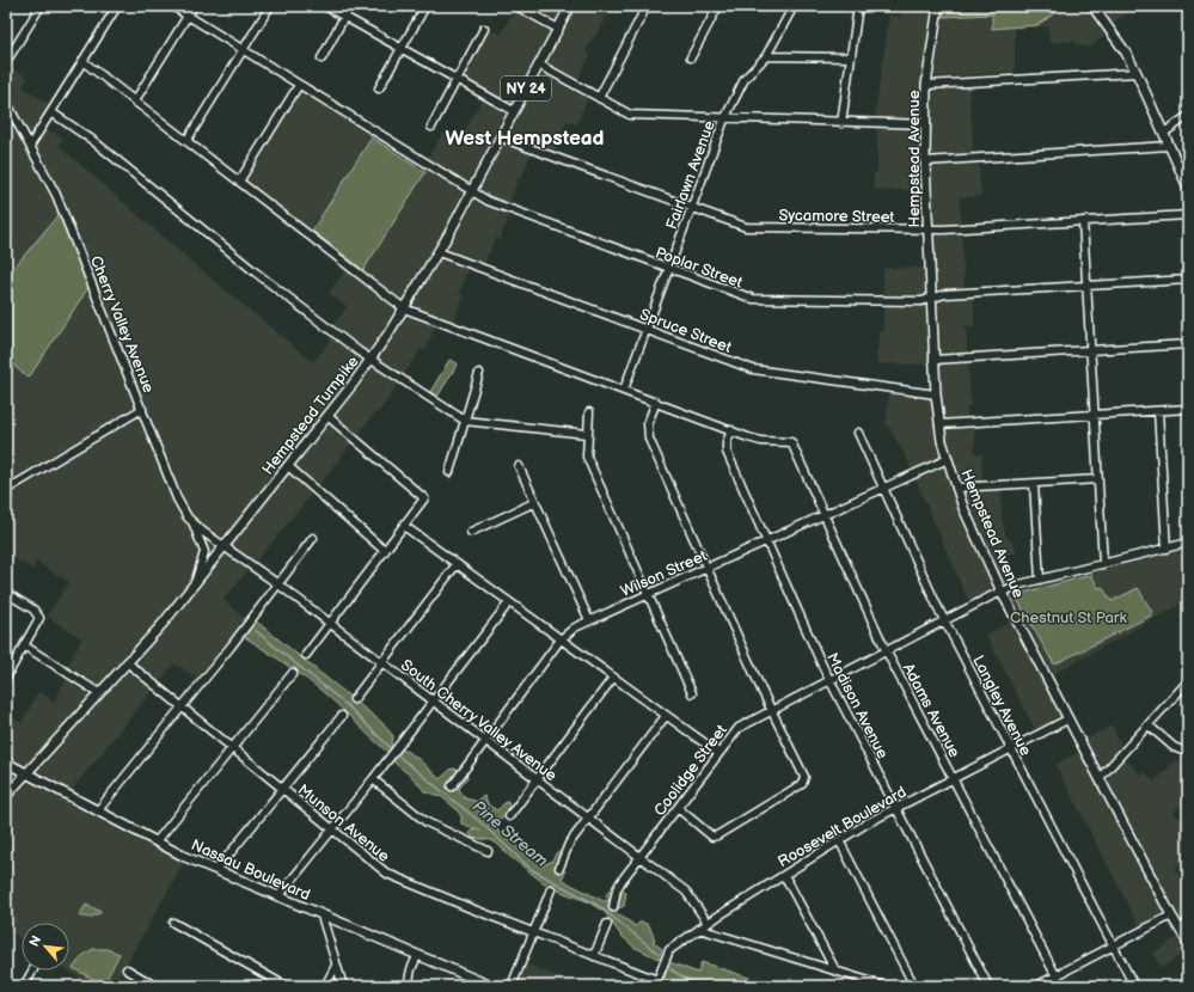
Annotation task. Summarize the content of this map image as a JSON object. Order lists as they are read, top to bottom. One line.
{"streets":{"main road":["NY 24","Hempstead Avenue","Hempstead Turnpike","Nassau Boulevard"],"street":["Fairlawn Avenue","Sycamore Street","Poplar Street","Cherry Valley Avenue","Spruce Street","Wilson Street","Madison Avenue","Langley Avenue","Adams Avenue","South Cherry Valley Avenue","Coolidge Street","Munson Avenue","Roosevelt Boulevard"]},"crossings":[["Hempstead Avenue","Sycamore Street"],["Hempstead Avenue","Poplar Street"],["Hempstead Avenue","Spruce Street"],["Hempstead Avenue","Wilson Street"],["Hempstead Avenue","Coolidge Street"],["Hempstead Avenue","Roosevelt Boulevard"],["Fairlawn Avenue","Sycamore Street"],["Fairlawn Avenue","Poplar Street"],["Fairlawn Avenue","Spruce Street"],["Sycamore Street","Hempstead Turnpike"],["Poplar Street","Hempstead Turnpike"],["Cherry Valley Avenue","Hempstead Turnpike"],["Cherry Valley Avenue","South Cherry Valley Avenue"],["Spruce Street","Hempstead Turnpike"],["Hempstead Turnpike","South Cherry Valley Avenue"],["Hempstead Turnpike","Munson Avenue"],["Hempstead Turnpike","Nassau Boulevard"],["Wilson Street","Madison Avenue"],["Wilson Street","Langley Avenue"],["Wilson Street","Adams Avenue"],["Wilson Street","South Cherry Valley Avenue"],["Madison Avenue","Adams Avenue"],["Madison Avenue","Coolidge Street"],["Madison Avenue","Roosevelt Boulevard"],["Langley Avenue","Coolidge Street"],["Langley Avenue","Roosevelt Boulevard"],["Adams Avenue","Coolidge Street"],["Adams Avenue","Roosevelt Boulevard"],["South Cherry Valley Avenue","Coolidge Street"],["South Cherry Valley Avenue","Roosevelt Boulevard"],["Munson Avenue","Roosevelt Boulevard"]],"districts":["West Hempstead"],"water":["Pine Stream"],"parks":["Chestnut St Park"],"north":"top left"}
